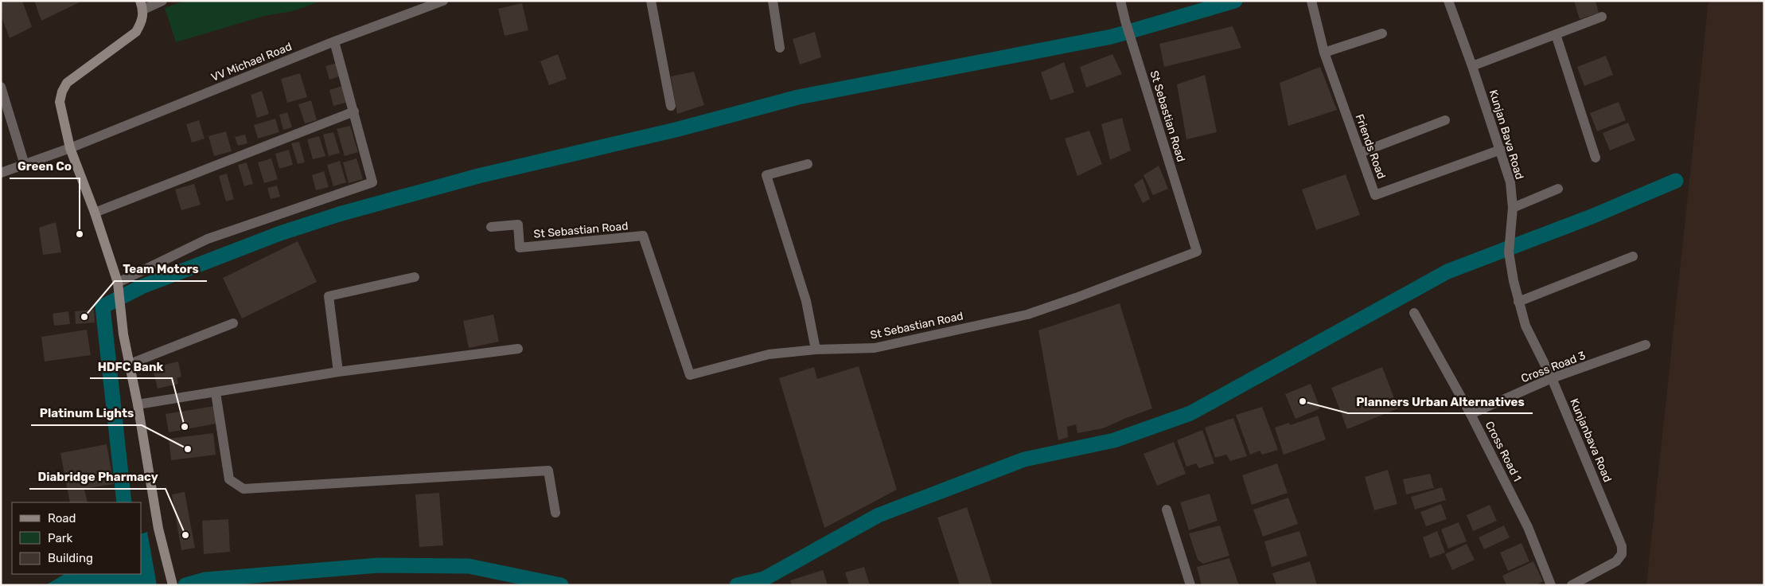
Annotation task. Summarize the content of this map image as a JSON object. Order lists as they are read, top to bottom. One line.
{"streets":{"street":["VV Michael Road","St Sebastian Road","Kunjan Bava Road","Friends Road","Cross Road 3","Kunjanbava Road","Cross Road 1"]},"crossings":[["Kunjan Bava Road","Friends Road"],["Kunjan Bava Road","Kunjanbava Road"],["Cross Road 3","Kunjanbava Road"],["Cross Road 3","Cross Road 1"]],"places":["Green Co","Team Motors","Planners Urban Alternatives","HDFC Bank","Platinum Lights","Diabridge Pharmacy"],"legend":["Road","Park","Building"]}
